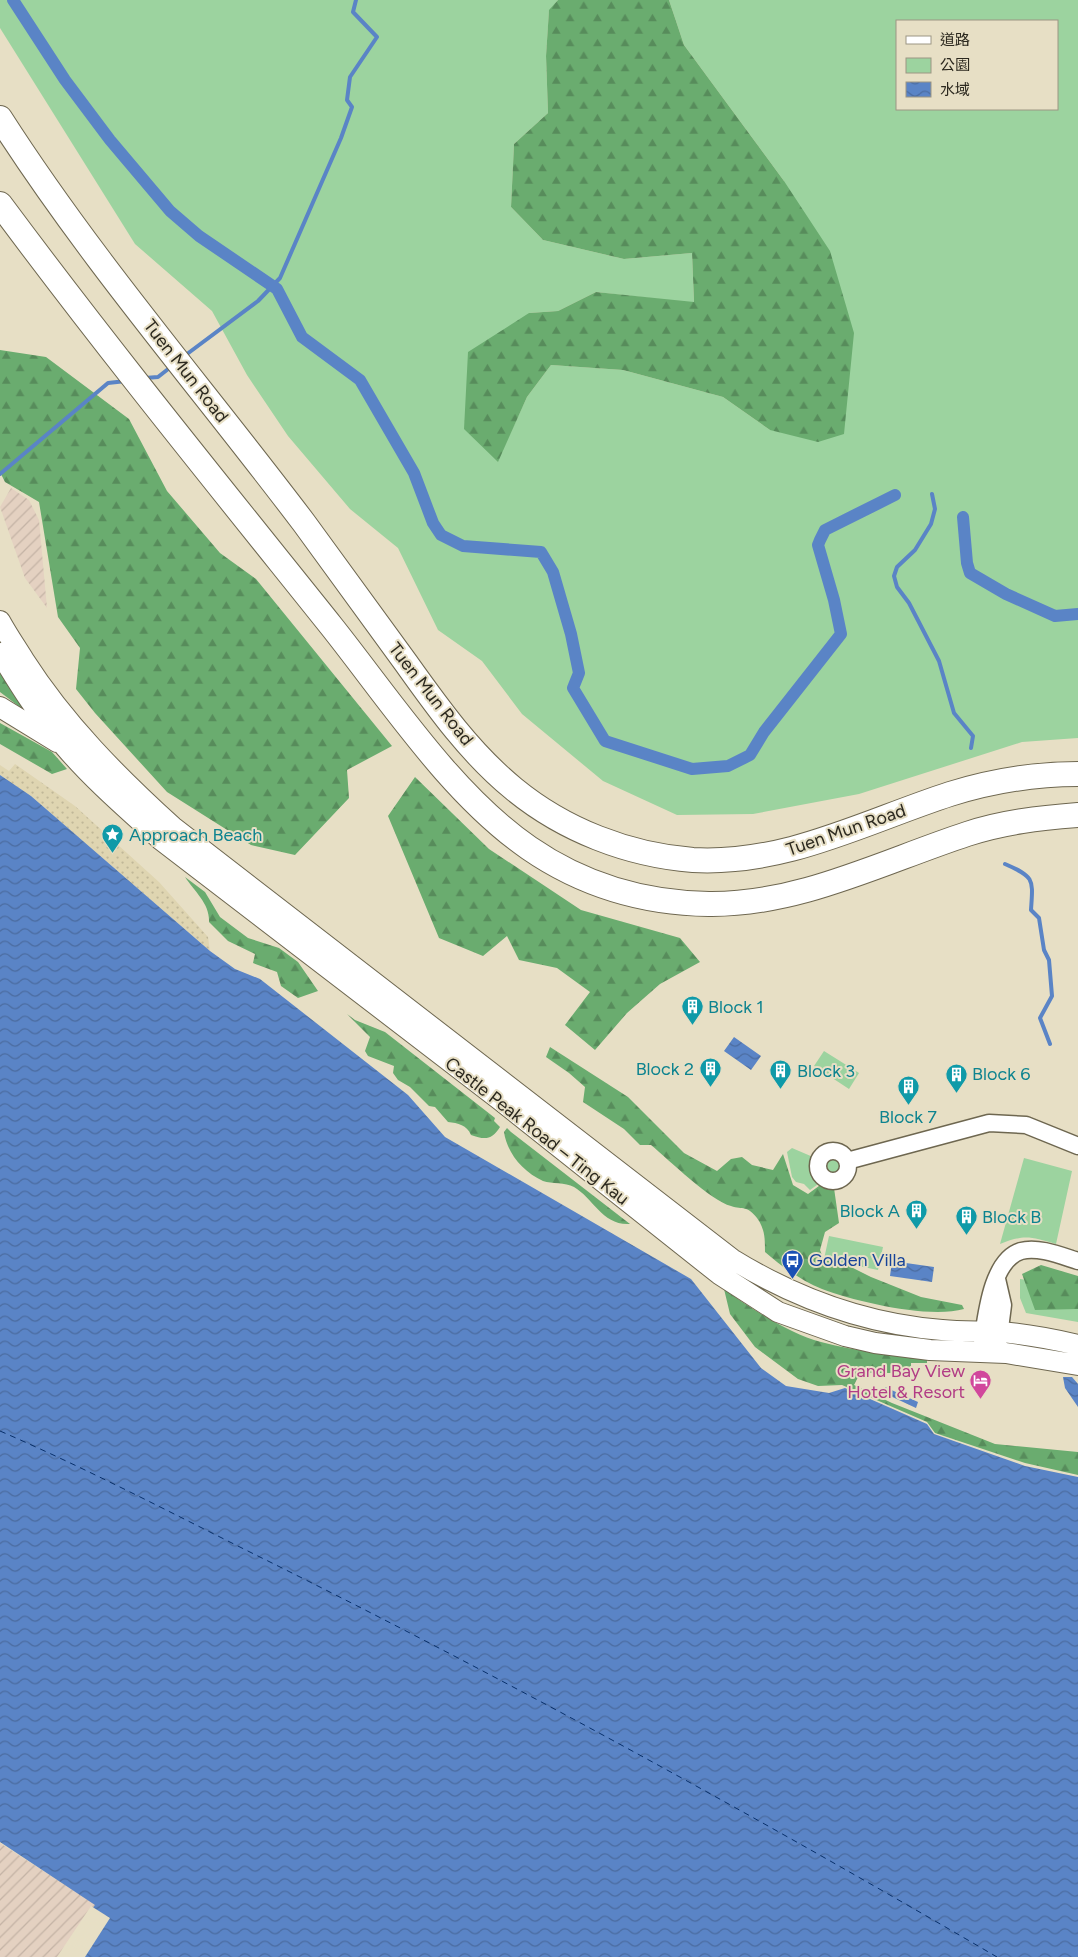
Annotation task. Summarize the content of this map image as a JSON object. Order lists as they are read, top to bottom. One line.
{"streets":{"highway":["Tuen Mun Road"],"main road":["Castle Peak Road – Ting Kau"]},"places":{"place":["Approach Beach"],"building":["Block 1","Block 2","Block 3","Block 6","Block 7","Block A","Block B"],"bus stop":["Golden Villa"],"hotel":["Grand Bay View Hotel & Resort"]},"legend":["道路","公園","水域"]}
